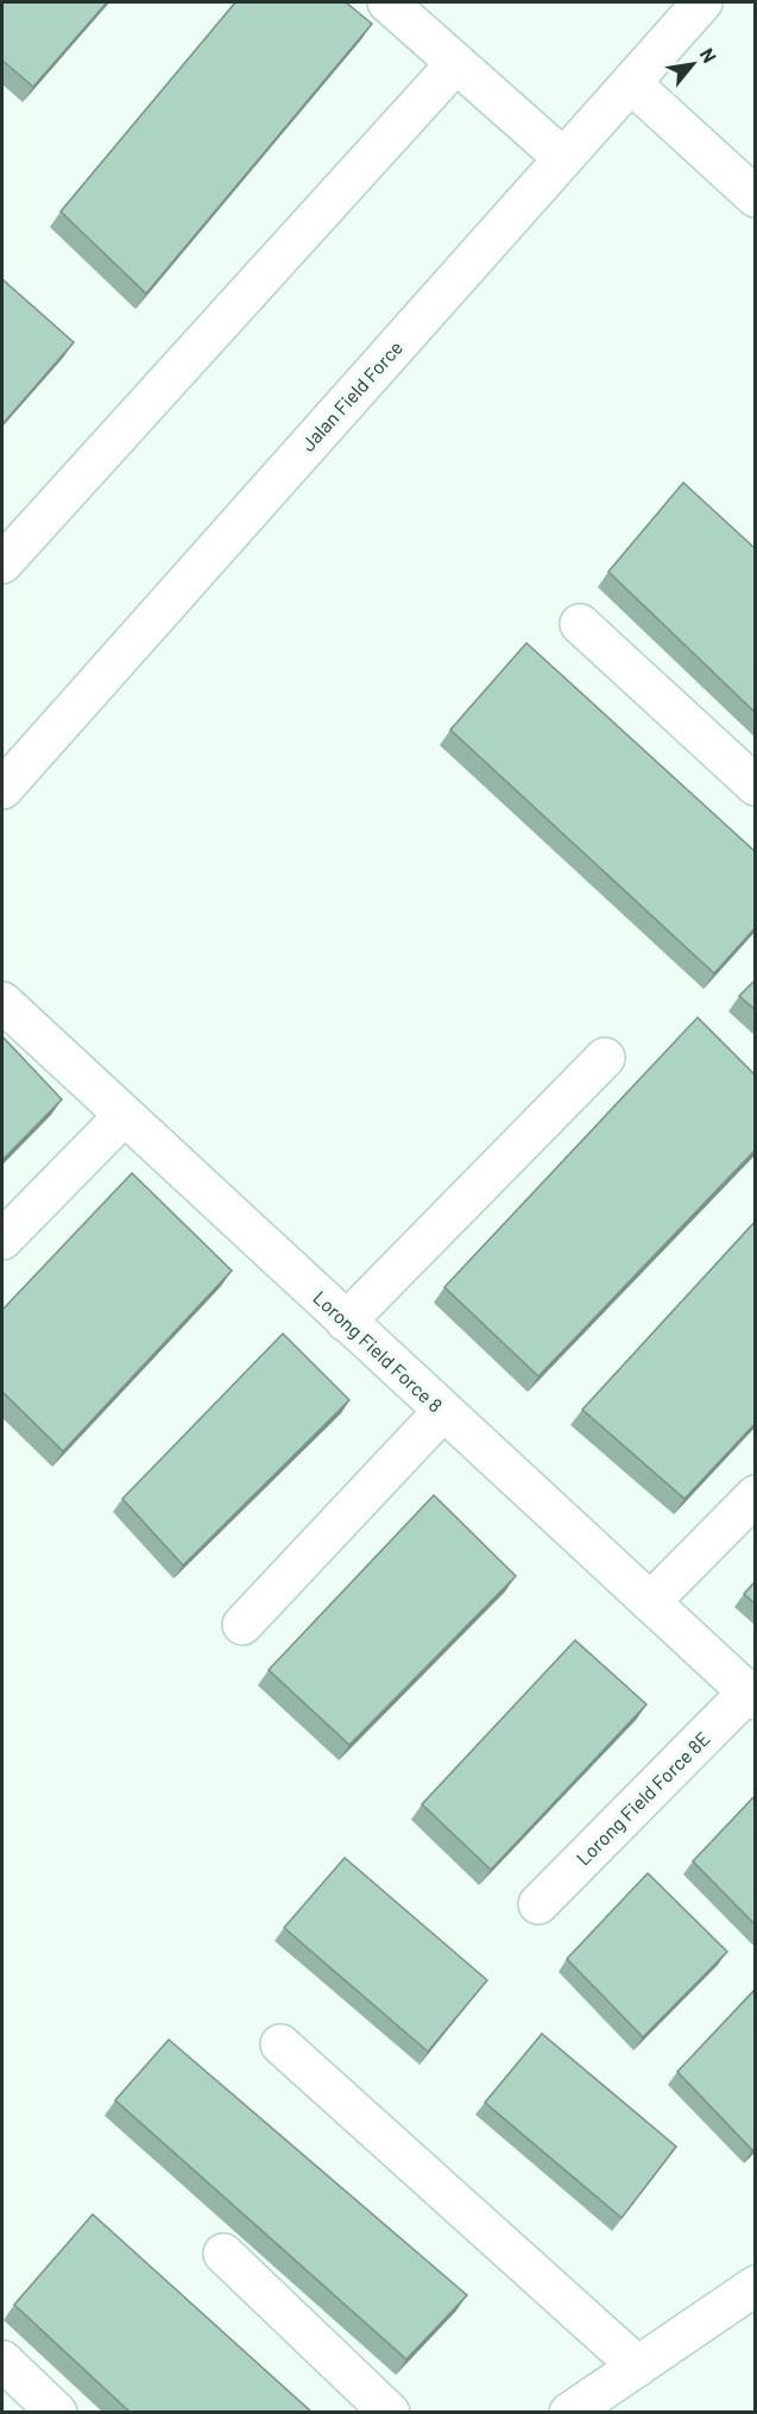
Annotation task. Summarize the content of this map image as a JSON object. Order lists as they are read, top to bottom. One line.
{"streets":{"street":["Jalan Field Force","Lorong Field Force 8","Lorong Field Force 8E"]},"crossings":[["Lorong Field Force 8","Lorong Field Force 8E"]],"north":"top right"}
